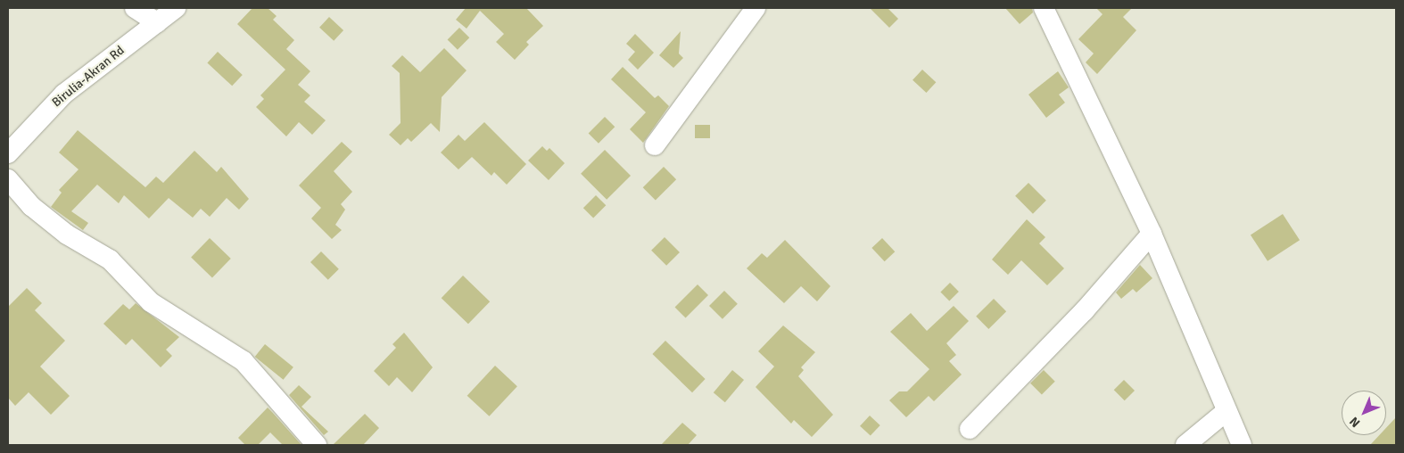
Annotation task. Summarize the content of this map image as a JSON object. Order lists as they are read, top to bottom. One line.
{"streets":{"street":["Birulia-Akran Rd"]},"north":"bottom left"}
